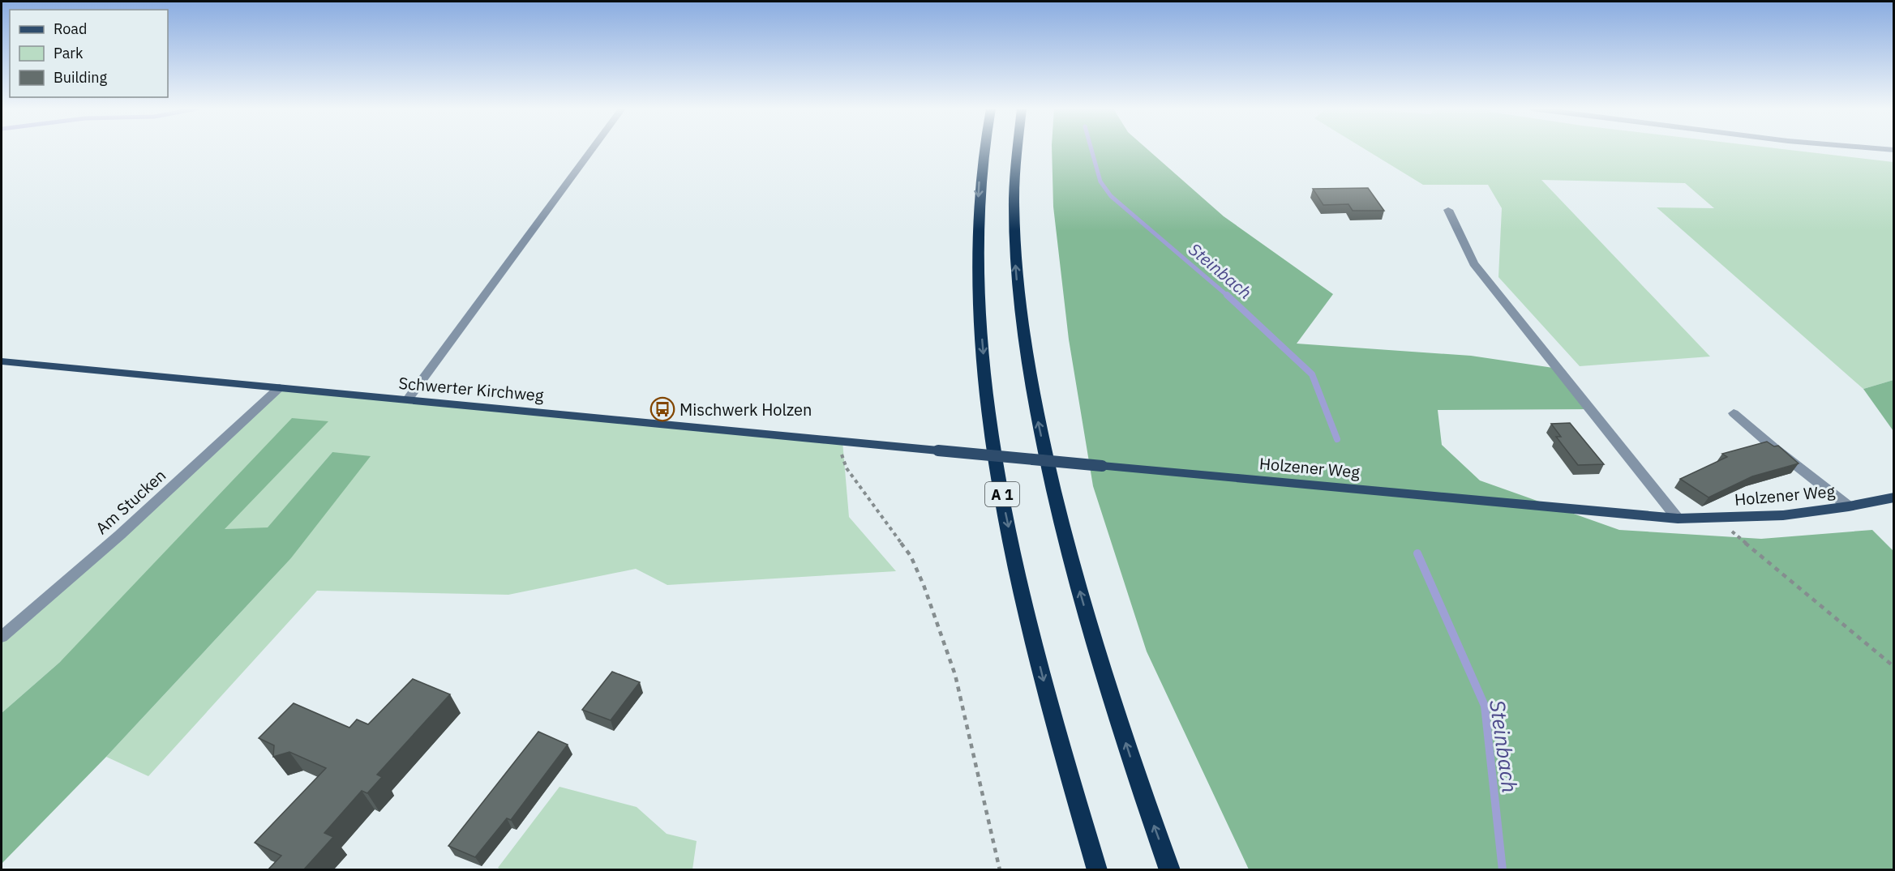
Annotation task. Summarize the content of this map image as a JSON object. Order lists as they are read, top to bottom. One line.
{"streets":{"highway":["A 1"],"main road":["Schwerter Kirchweg","Holzener Weg"],"street":["Am Stucken"]},"crossings":[["Schwerter Kirchweg","Holzener Weg"],["Schwerter Kirchweg","Am Stucken"]],"water":["Steinbach"],"places":{"bus stop":["Mischwerk Holzen"]},"legend":["Road","Park","Building"]}
